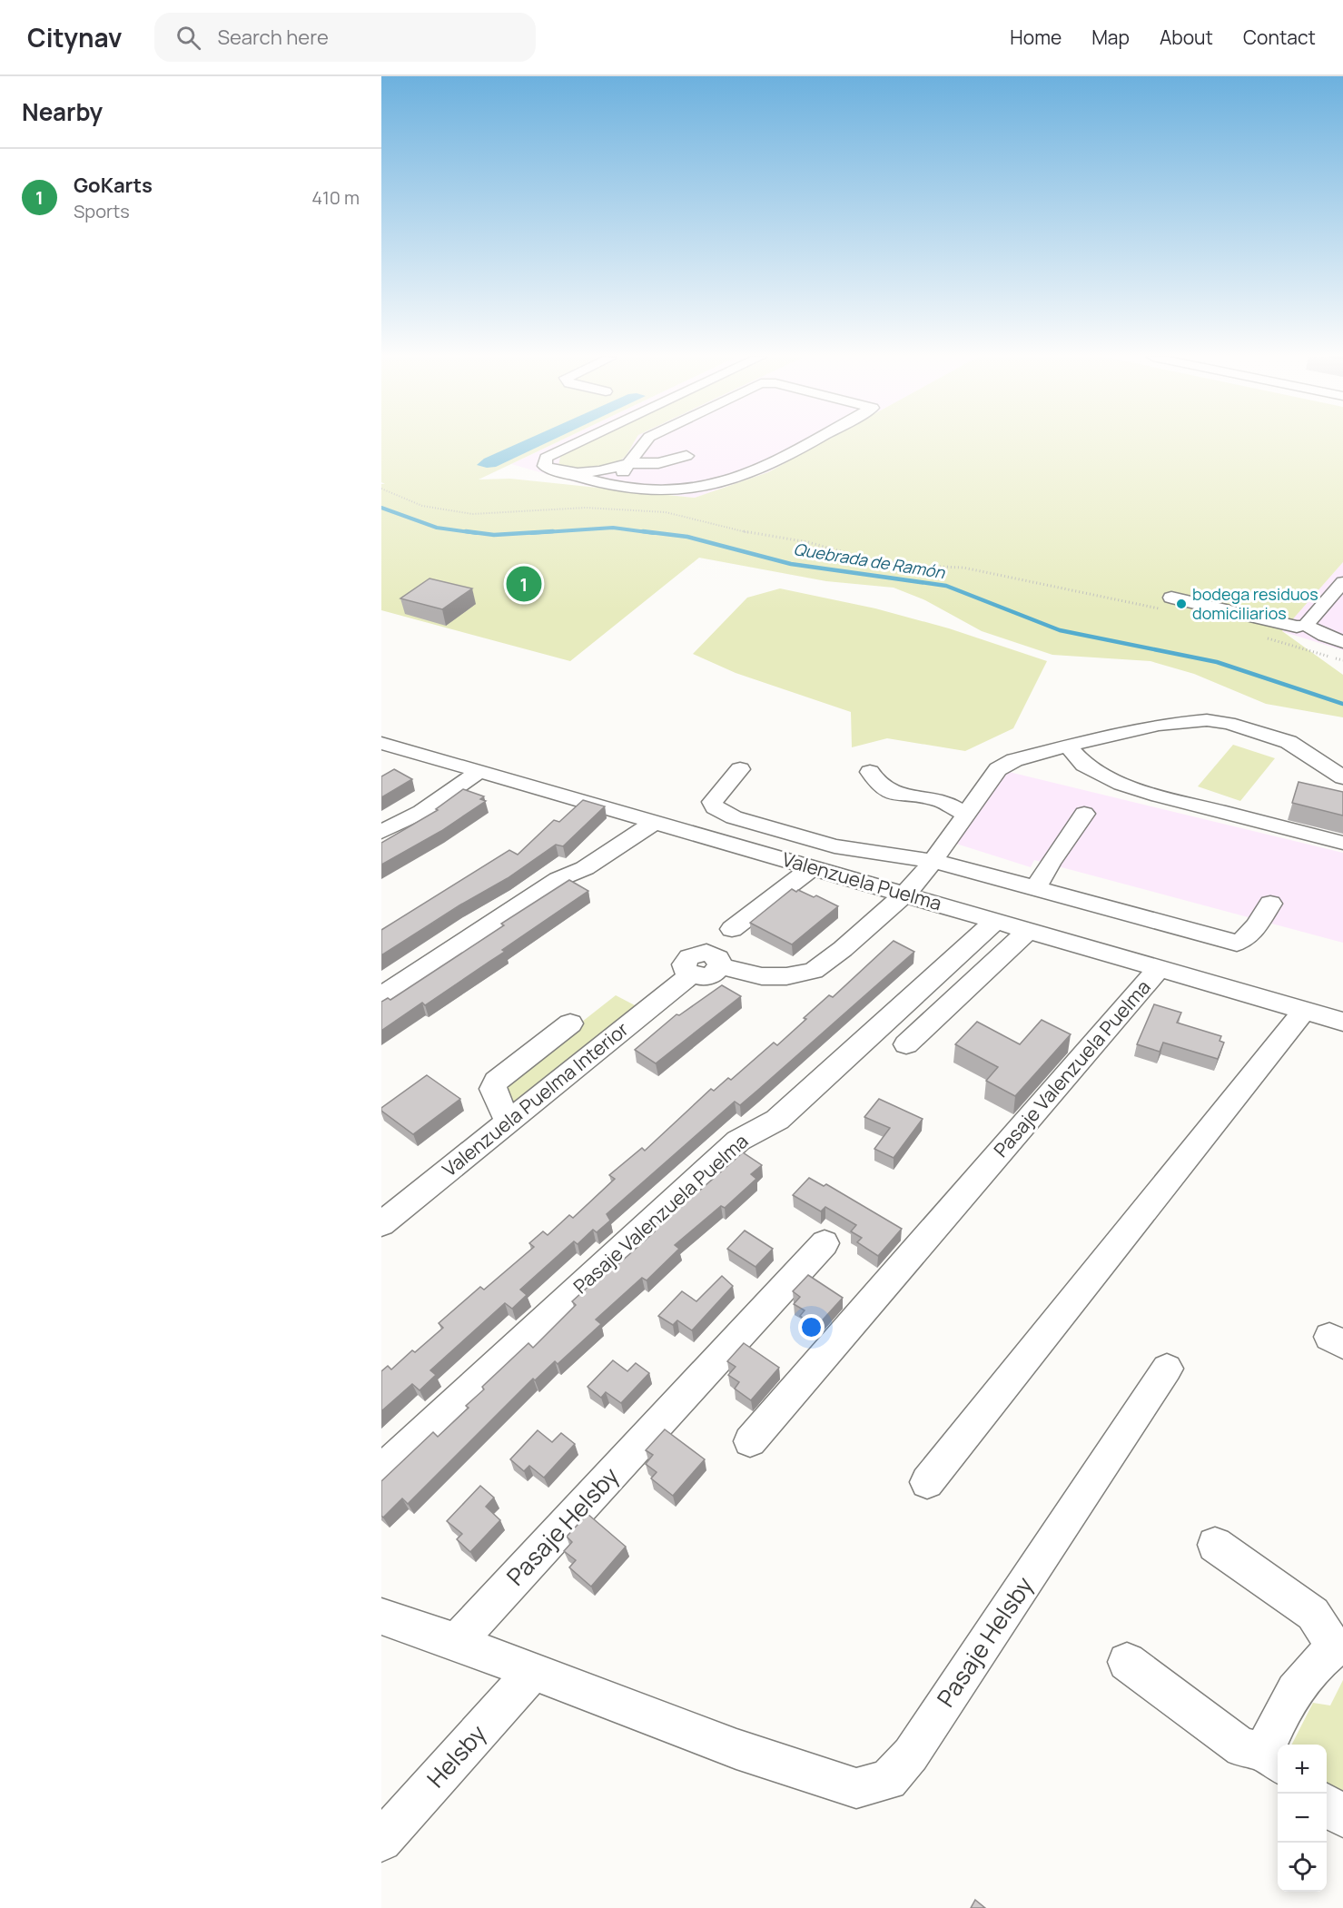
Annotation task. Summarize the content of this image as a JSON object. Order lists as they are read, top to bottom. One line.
{"streets":{"street":["Valenzuela Puelma","Pasaje Valenzuela Puelma","Valenzuela Puelma Interior","Pasaje Helsby","Helsby"]},"crossings":[["Valenzuela Puelma","Pasaje Valenzuela Puelma"],["Valenzuela Puelma","Valenzuela Puelma Interior"],["Pasaje Helsby","Helsby"]],"water":["Quebrada de Ramón"],"places":["bodega residuos domiciliarios"],"page":{"header":"Citynav","search":"Search here","nav":["Home","Map","About","Contact"],"heading":"Nearby","list":[{"mark":"1","name":"GoKarts","note":"Sports","value":"410 m"}],"pins":"1","map_buttons":["+","−"]}}
